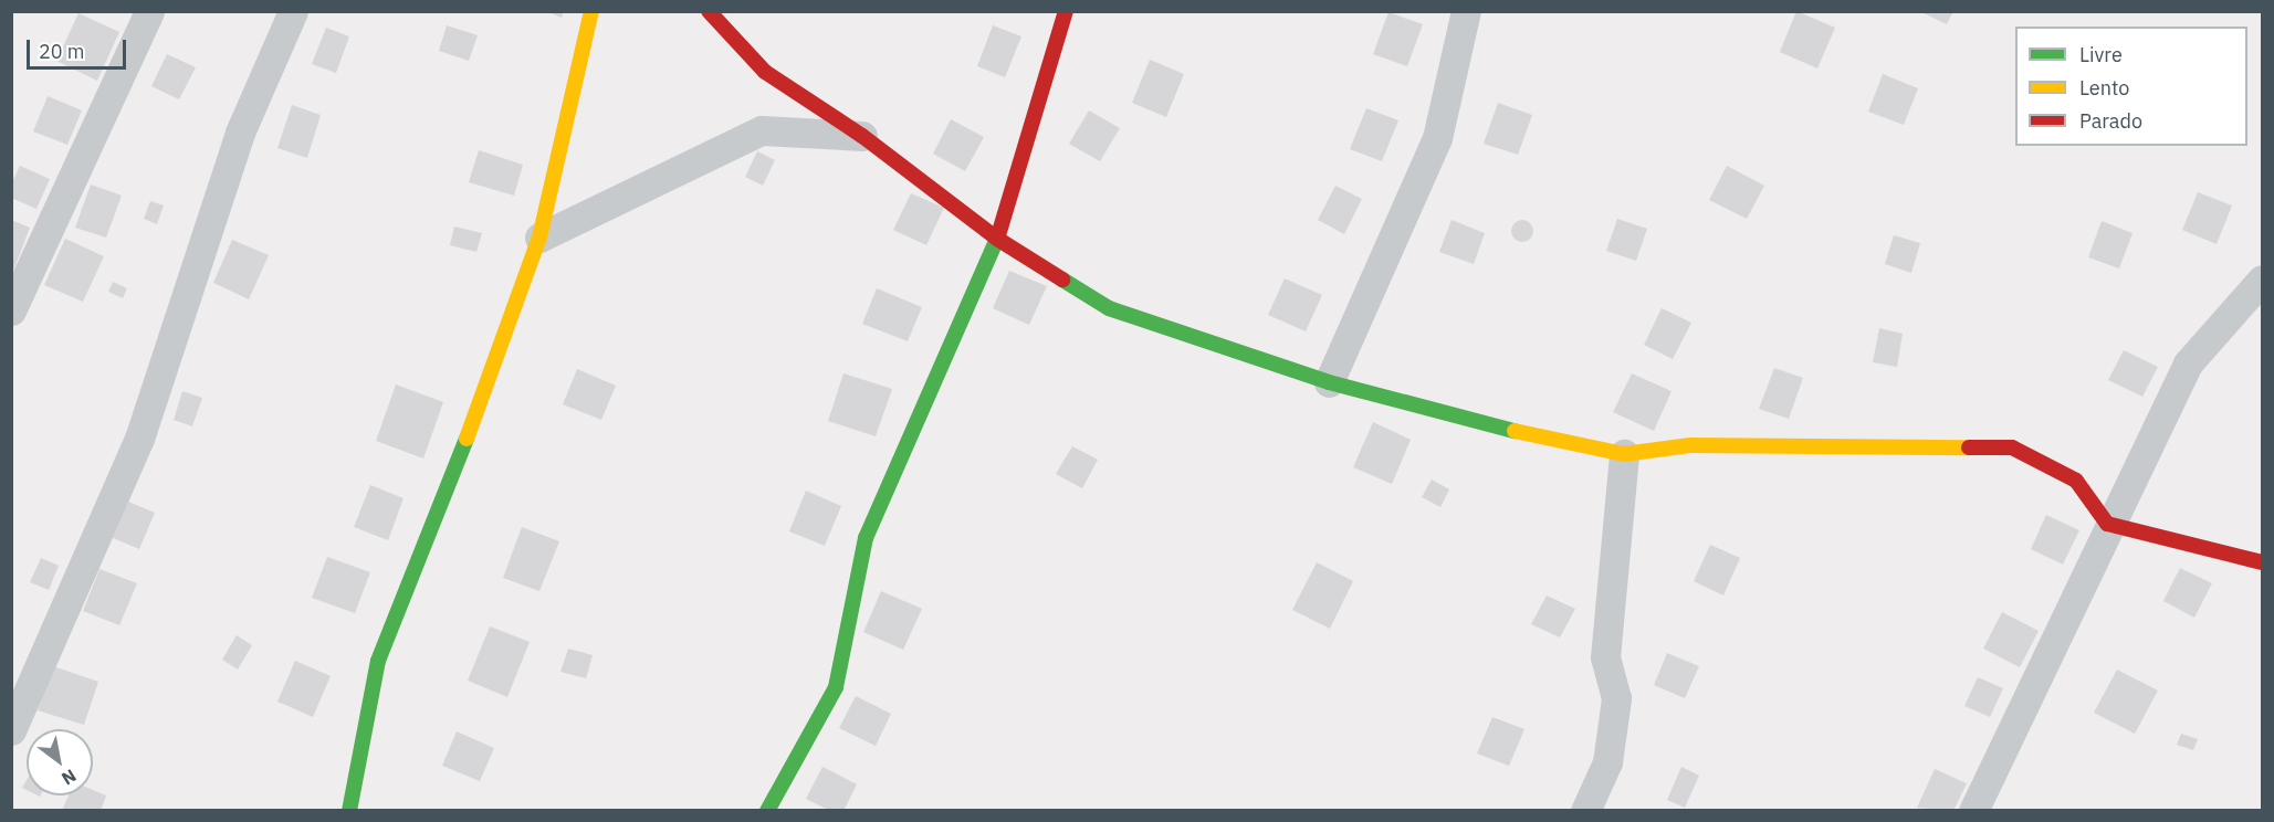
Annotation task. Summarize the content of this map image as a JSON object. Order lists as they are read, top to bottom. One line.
{"legend":["Livre","Lento","Parado"],"scale_bar":"20 m","north":"bottom right"}
